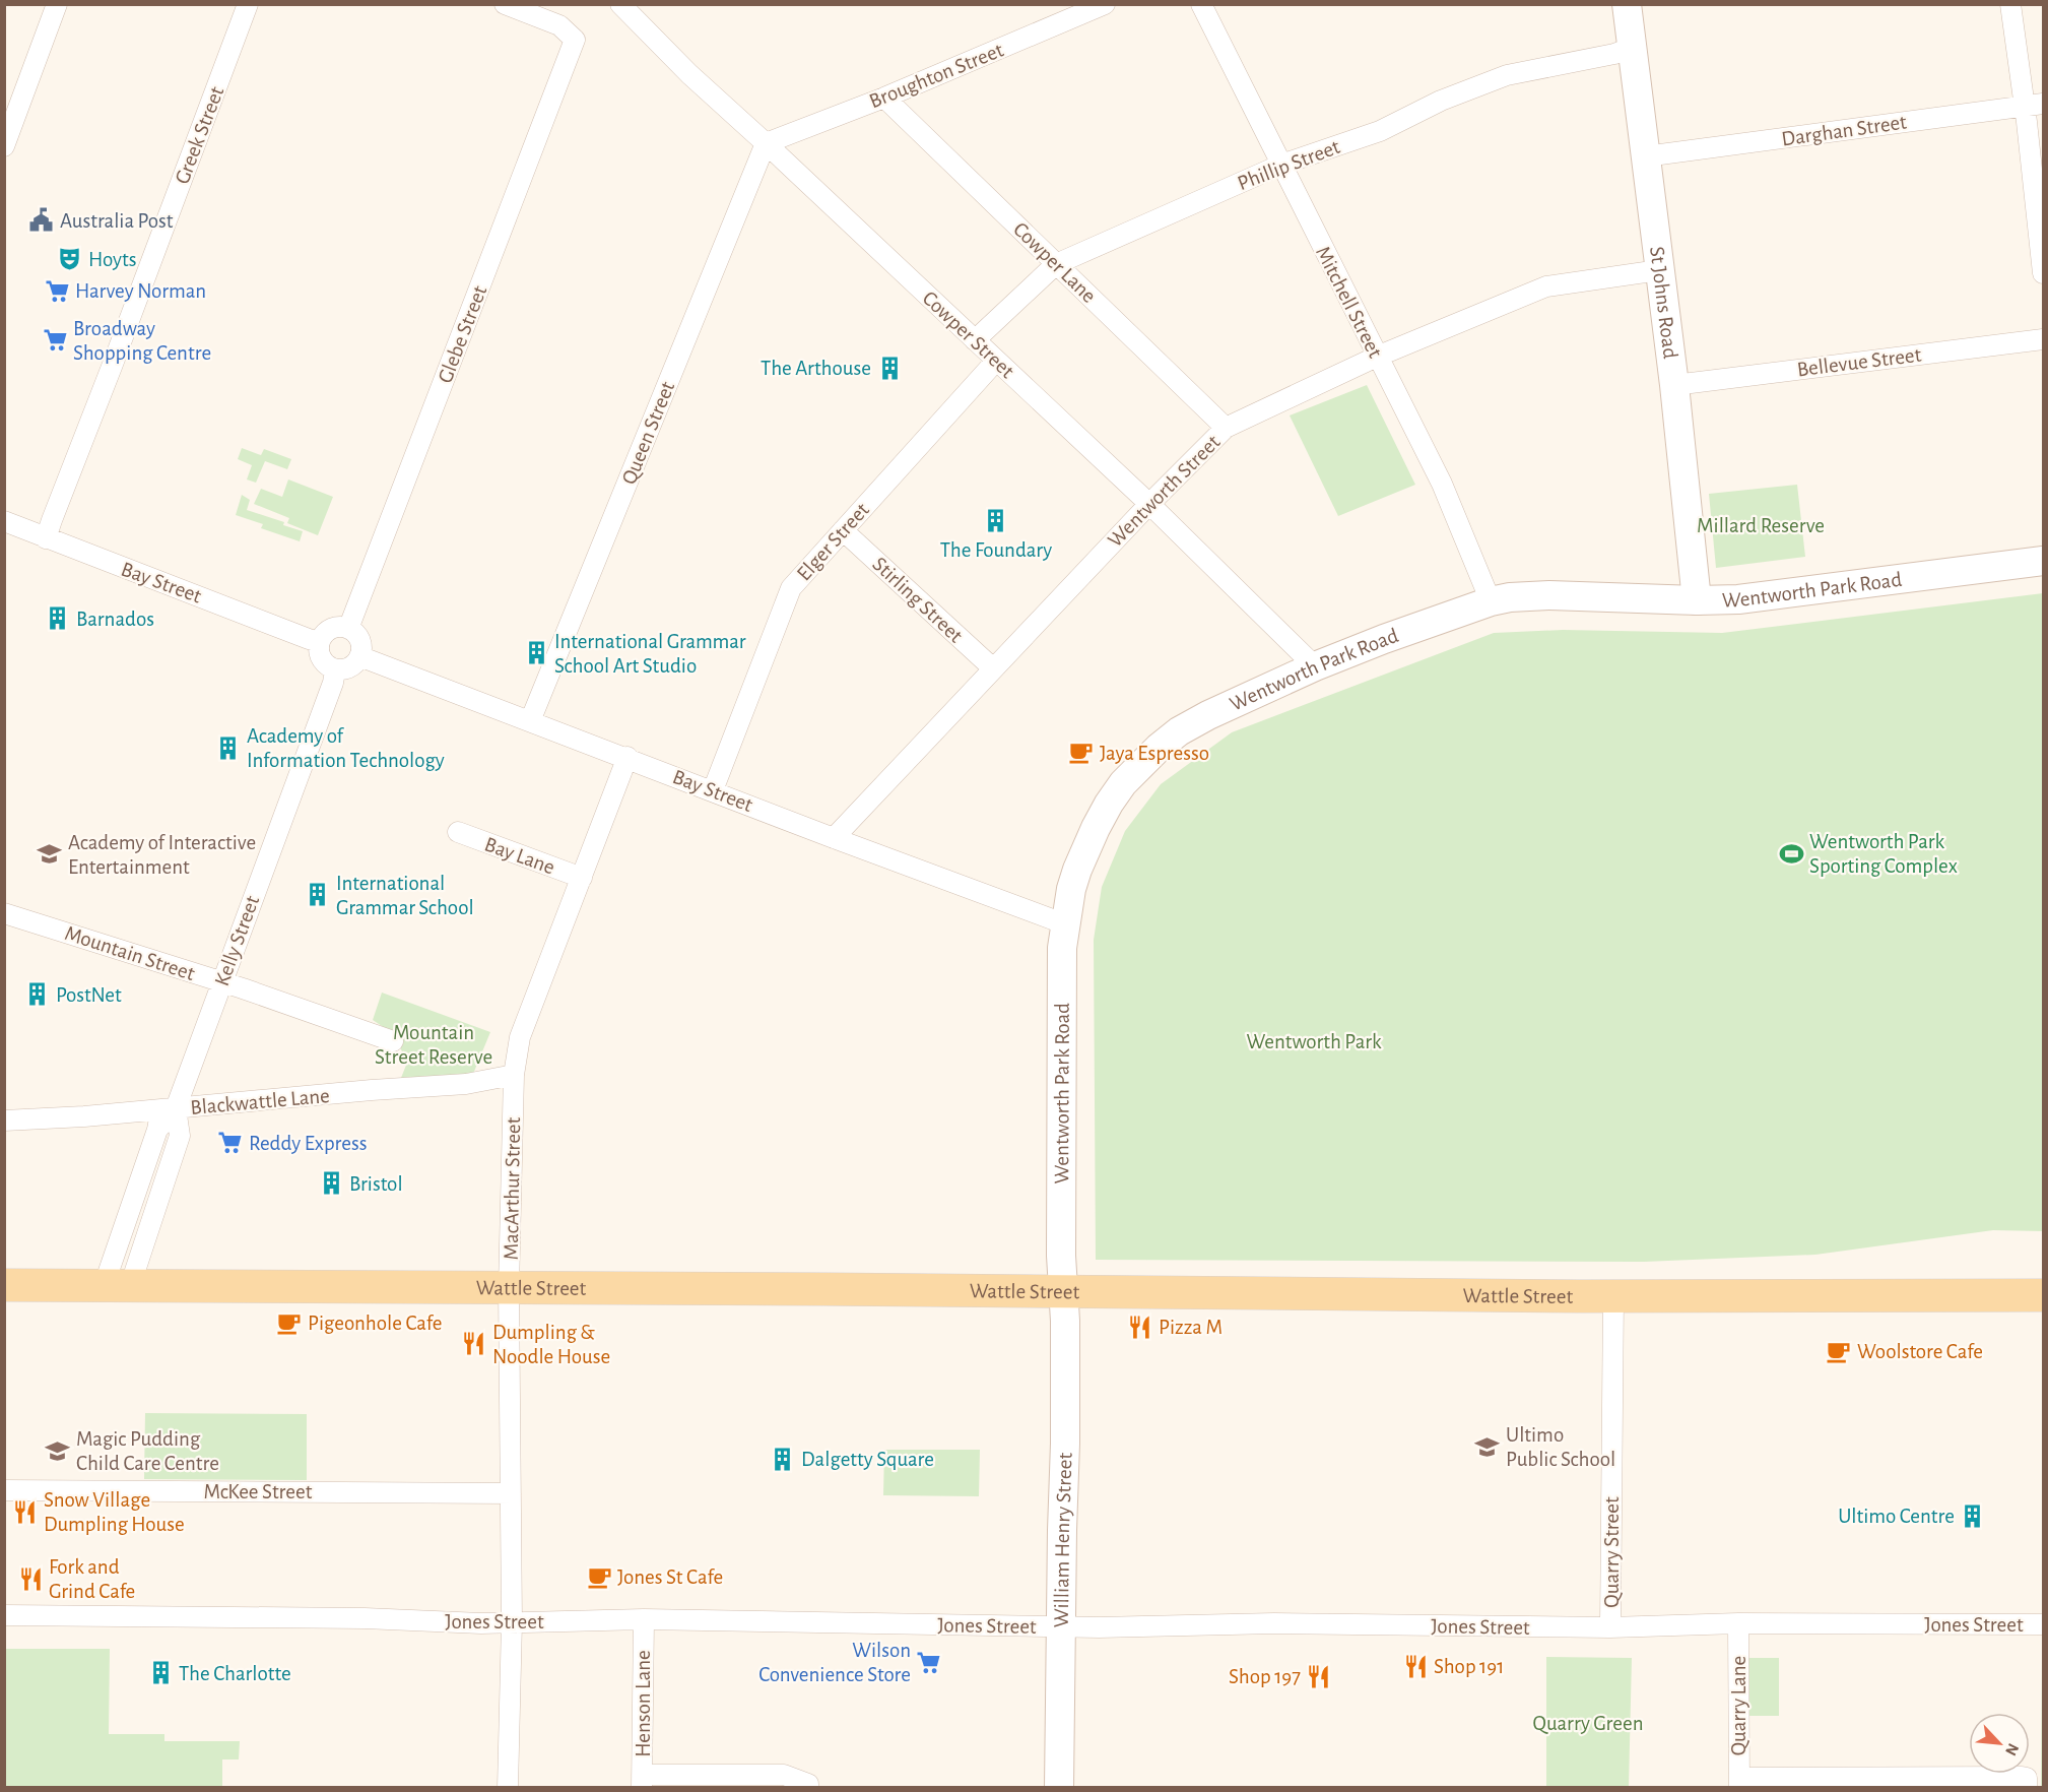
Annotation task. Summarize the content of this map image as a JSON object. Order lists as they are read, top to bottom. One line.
{"streets":{"main road":["Wattle Street"],"street":["Broughton Street","Darghan Street","Greek Street","Phillip Street","Cowper Lane","Mitchell Street","St Johns Road","Glebe Street","Cowper Street","Bellevue Street","Queen Street","Wentworth Street","Elger Street","Bay Street","Wentworth Park Road","Stirling Street","Bay Lane","Kelly Street","Mountain Street","Blackwattle Lane","MacArthur Street","McKee Street","William Henry Street","Quarry Street","Jones Street","Henson Lane","Quarry Lane"]},"crossings":[["Broughton Street","Cowper Lane"],["Broughton Street","Cowper Street"],["Broughton Street","Queen Street"],["Darghan Street","St Johns Road"],["Greek Street","Bay Street"],["Phillip Street","Cowper Lane"],["Phillip Street","Mitchell Street"],["Phillip Street","St Johns Road"],["Phillip Street","Cowper Street"],["Cowper Lane","Wentworth Street"],["Mitchell Street","Wentworth Street"],["Mitchell Street","Wentworth Park Road"],["St Johns Road","Bellevue Street"],["St Johns Road","Wentworth Street"],["St Johns Road","Wentworth Park Road"],["Glebe Street","Bay Street"],["Glebe Street","Kelly Street"],["Cowper Street","Queen Street"],["Cowper Street","Wentworth Street"],["Cowper Street","Elger Street"],["Cowper Street","Wentworth Park Road"],["Queen Street","Bay Street"],["Wentworth Street","Bay Street"],["Wentworth Street","Stirling Street"],["Elger Street","Bay Street"],["Elger Street","Stirling Street"],["Bay Street","Wentworth Park Road"],["Bay Street","Kelly Street"],["Bay Street","MacArthur Street"],["Wentworth Park Road","Wattle Street"],["Wentworth Park Road","William Henry Street"],["Bay Lane","MacArthur Street"],["Kelly Street","Mountain Street"],["Kelly Street","Blackwattle Lane"],["Kelly Street","Wattle Street"],["Blackwattle Lane","MacArthur Street"],["MacArthur Street","Wattle Street"],["MacArthur Street","McKee Street"],["MacArthur Street","Jones Street"],["Wattle Street","William Henry Street"],["Wattle Street","Quarry Street"],["William Henry Street","Jones Street"],["Quarry Street","Jones Street"],["Jones Street","Henson Lane"],["Jones Street","Quarry Lane"]],"parks":["Millard Reserve","Mountain Street Reserve","Wentworth Park","Quarry Green"],"places":{"public building":["Australia Post"],"theatre":["Hoyts"],"supermarket":["Harvey Norman","Broadway Shopping Centre","Reddy Express","Wilson Convenience Store"],"building":["The Arthouse","The Foundary","Barnados","International Grammar School Art Studio","Academy of Information Technology","International Grammar School","PostNet","Bristol","Dalgetty Square","Ultimo Centre","The Charlotte"],"cafe":["Jaya Espresso","Pigeonhole Cafe","Woolstore Cafe","Jones St Cafe"],"sports":["Wentworth Park Sporting Complex"],"school or university":["Academy of Interactive Entertainment","Ultimo Public School","Magic Pudding Child Care Centre"],"restaurant":["Pizza M","Dumpling & Noodle House","Snow Village Dumpling House","Fork and Grind Cafe","Shop 191","Shop 197"]},"north":"bottom right"}
